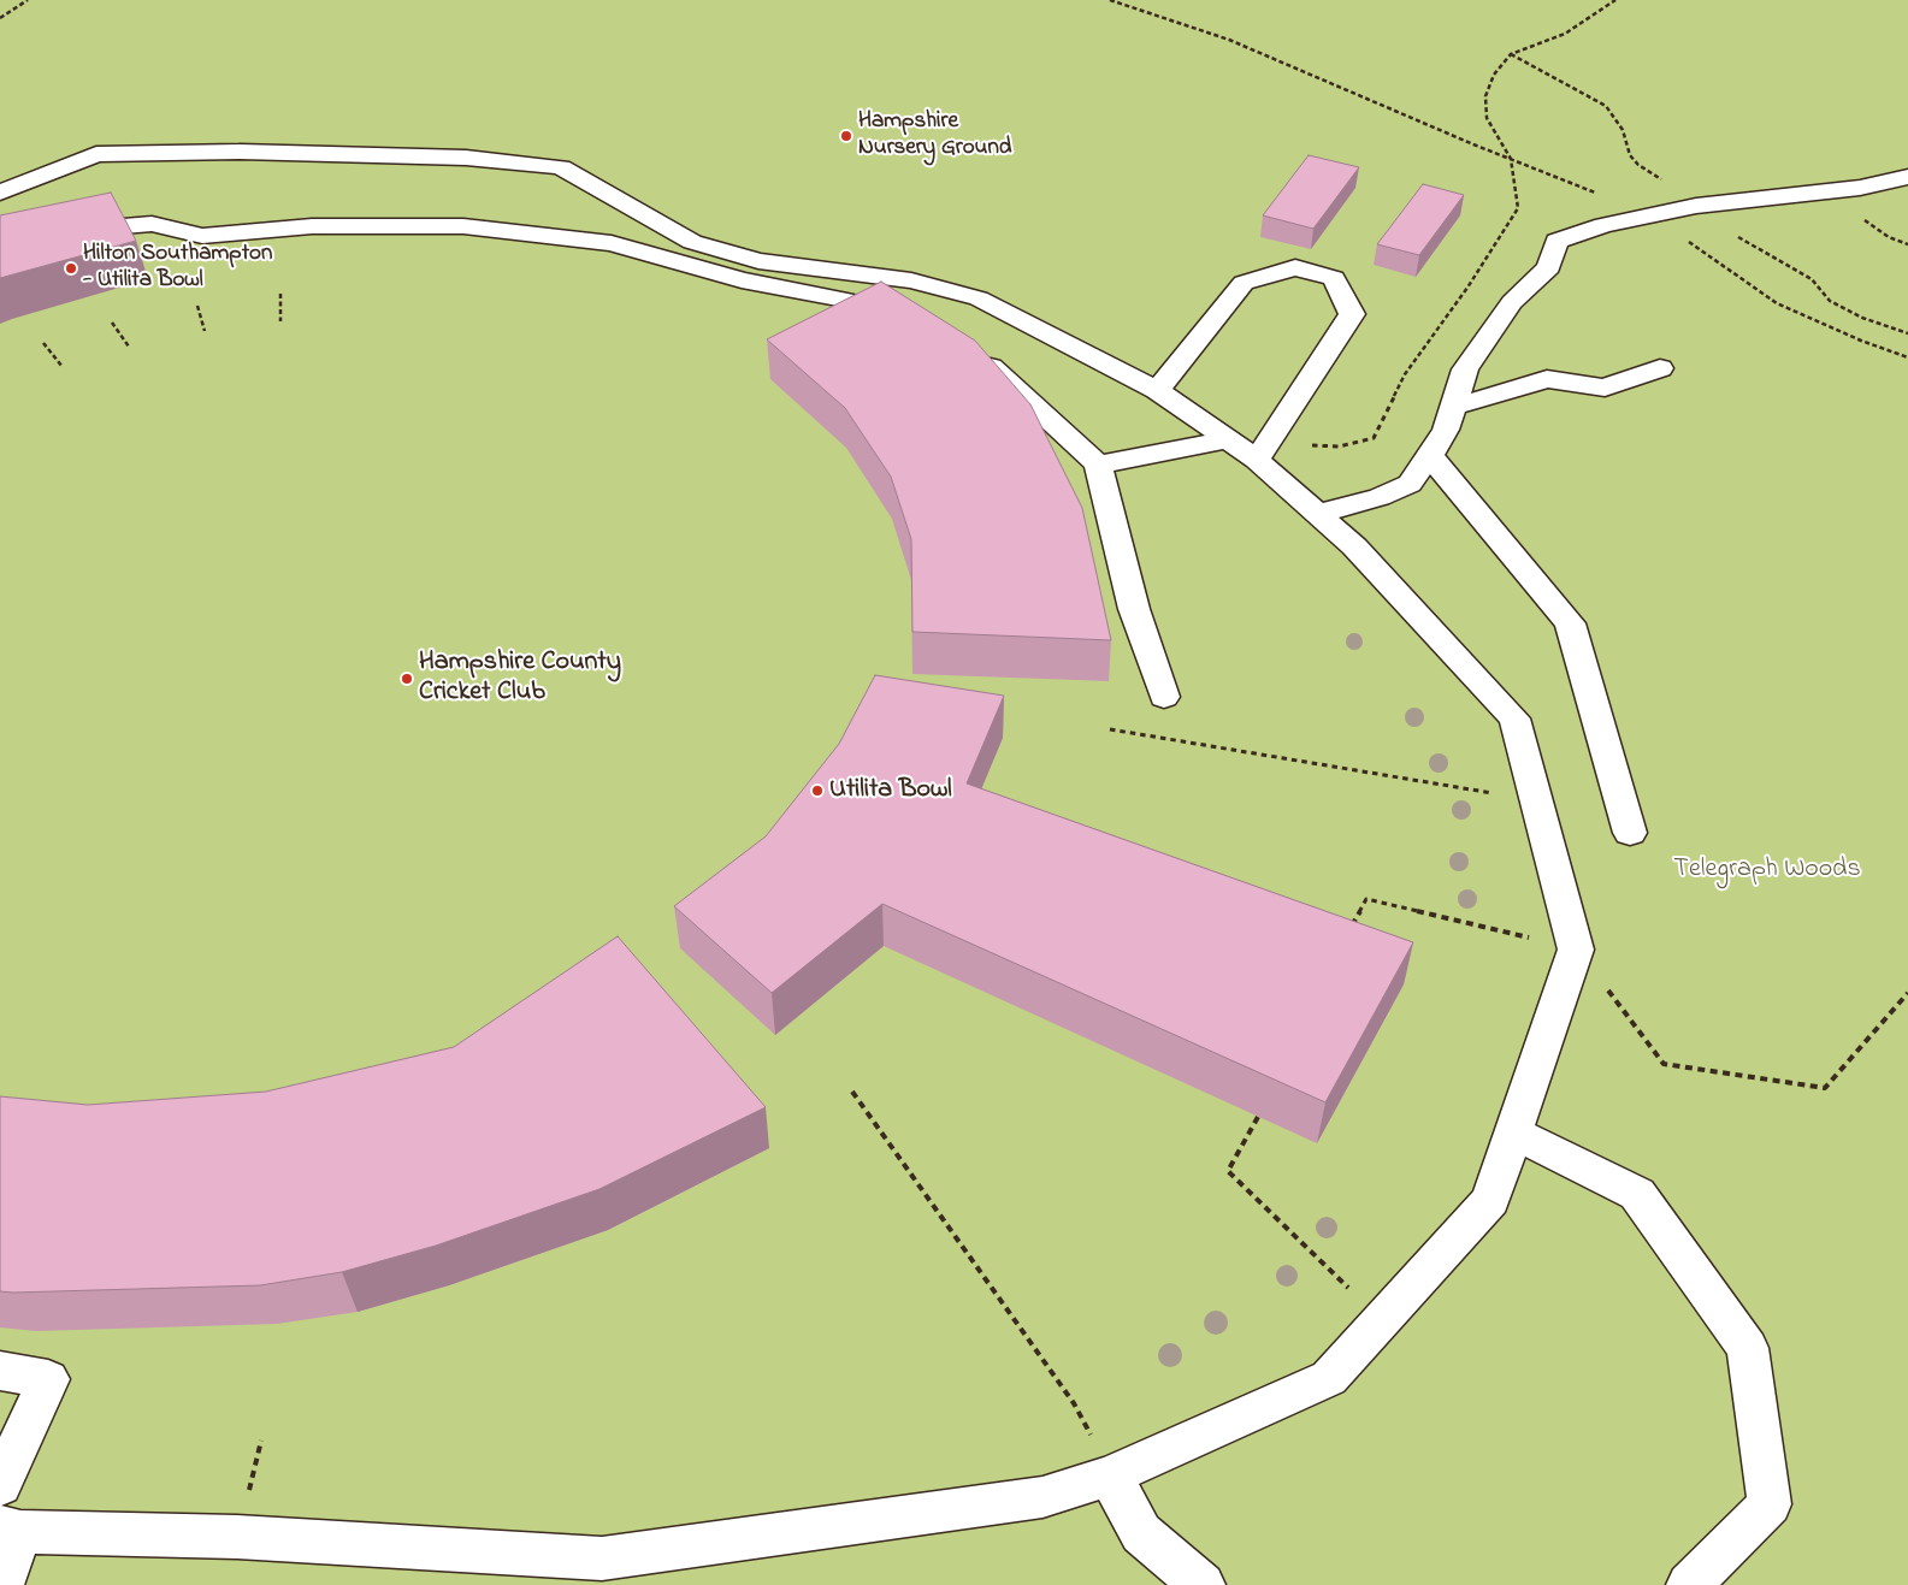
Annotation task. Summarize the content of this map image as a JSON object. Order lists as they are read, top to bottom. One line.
{"parks":["Telegraph Woods"],"places":["Hampshire Nursery Ground","Hilton Southampton - Utilita Bowl","Hampshire County Cricket Club","Utilita Bowl"]}
